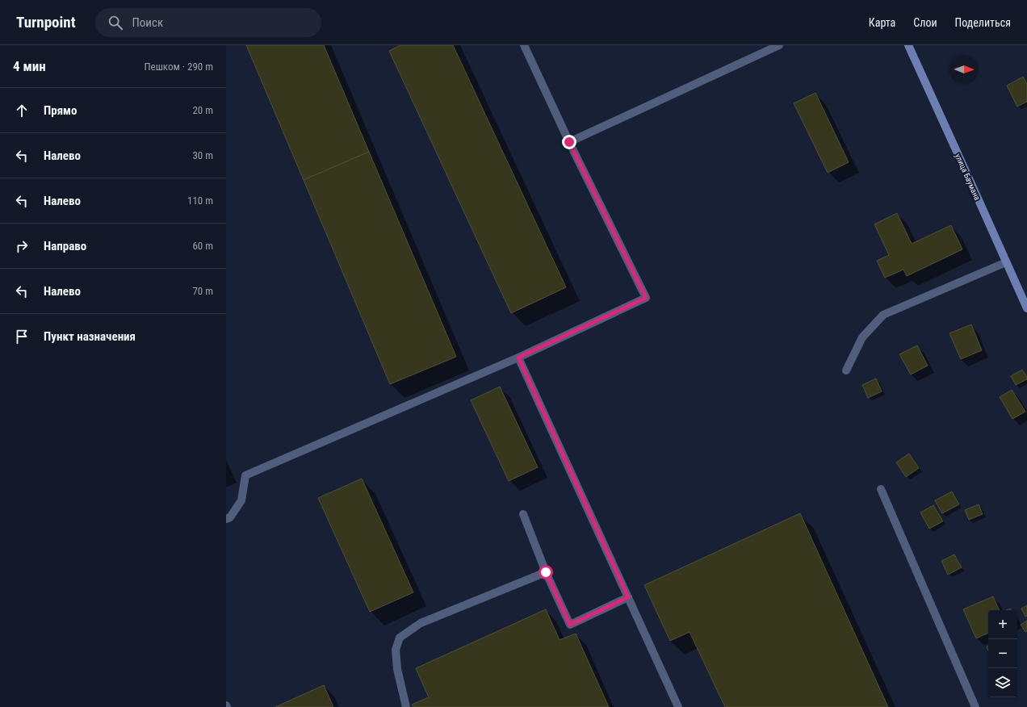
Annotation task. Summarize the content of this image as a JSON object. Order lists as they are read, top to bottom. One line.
{"streets":{"main road":["улица Баумана"]},"north":"right","page":{"header":"Turnpoint","search":"Поиск","nav":["Карта","Слои","Поделиться"],"heading":["4 мин","Пешком · 290 m"],"list":[["Прямо","20 m"],["Налево","30 m"],["Налево","110 m"],["Направо","60 m"],["Налево","70 m"],"Пункт назначения"],"map_buttons":["+","−"]}}
